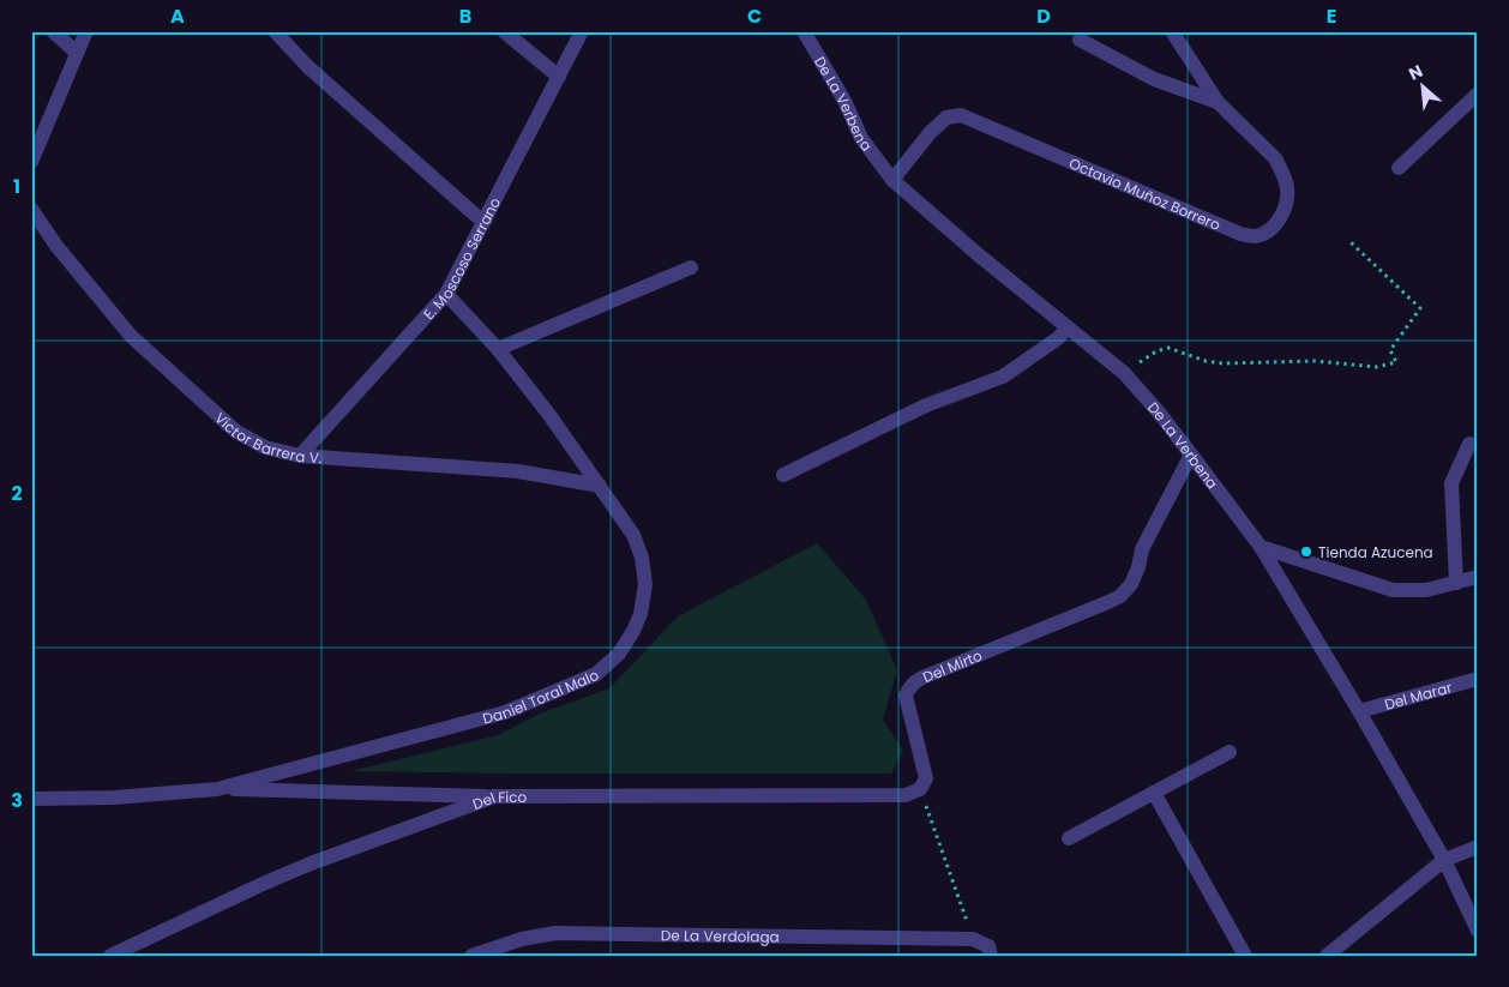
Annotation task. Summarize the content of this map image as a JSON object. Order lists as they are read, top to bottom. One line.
{"streets":{"street":["De La Verbena","Octavio Muñoz Borrero","E. Moscoso Serrano","Victor Barrera V.","Del Mirto","Daniel Toral Malo","Del Marar","Del Fico","De La Verdolaga"]},"crossings":[["De La Verbena","Octavio Muñoz Borrero"],["De La Verbena","Del Mirto"],["De La Verbena","Del Marar"],["E. Moscoso Serrano","Victor Barrera V."],["E. Moscoso Serrano","Daniel Toral Malo"],["Victor Barrera V.","Daniel Toral Malo"],["Del Mirto","Del Fico"]],"places":["Tienda Azucena"],"north":"top left","grid":{"columns":["A","B","C","D","E"],"rows":["1","2","3"]}}
